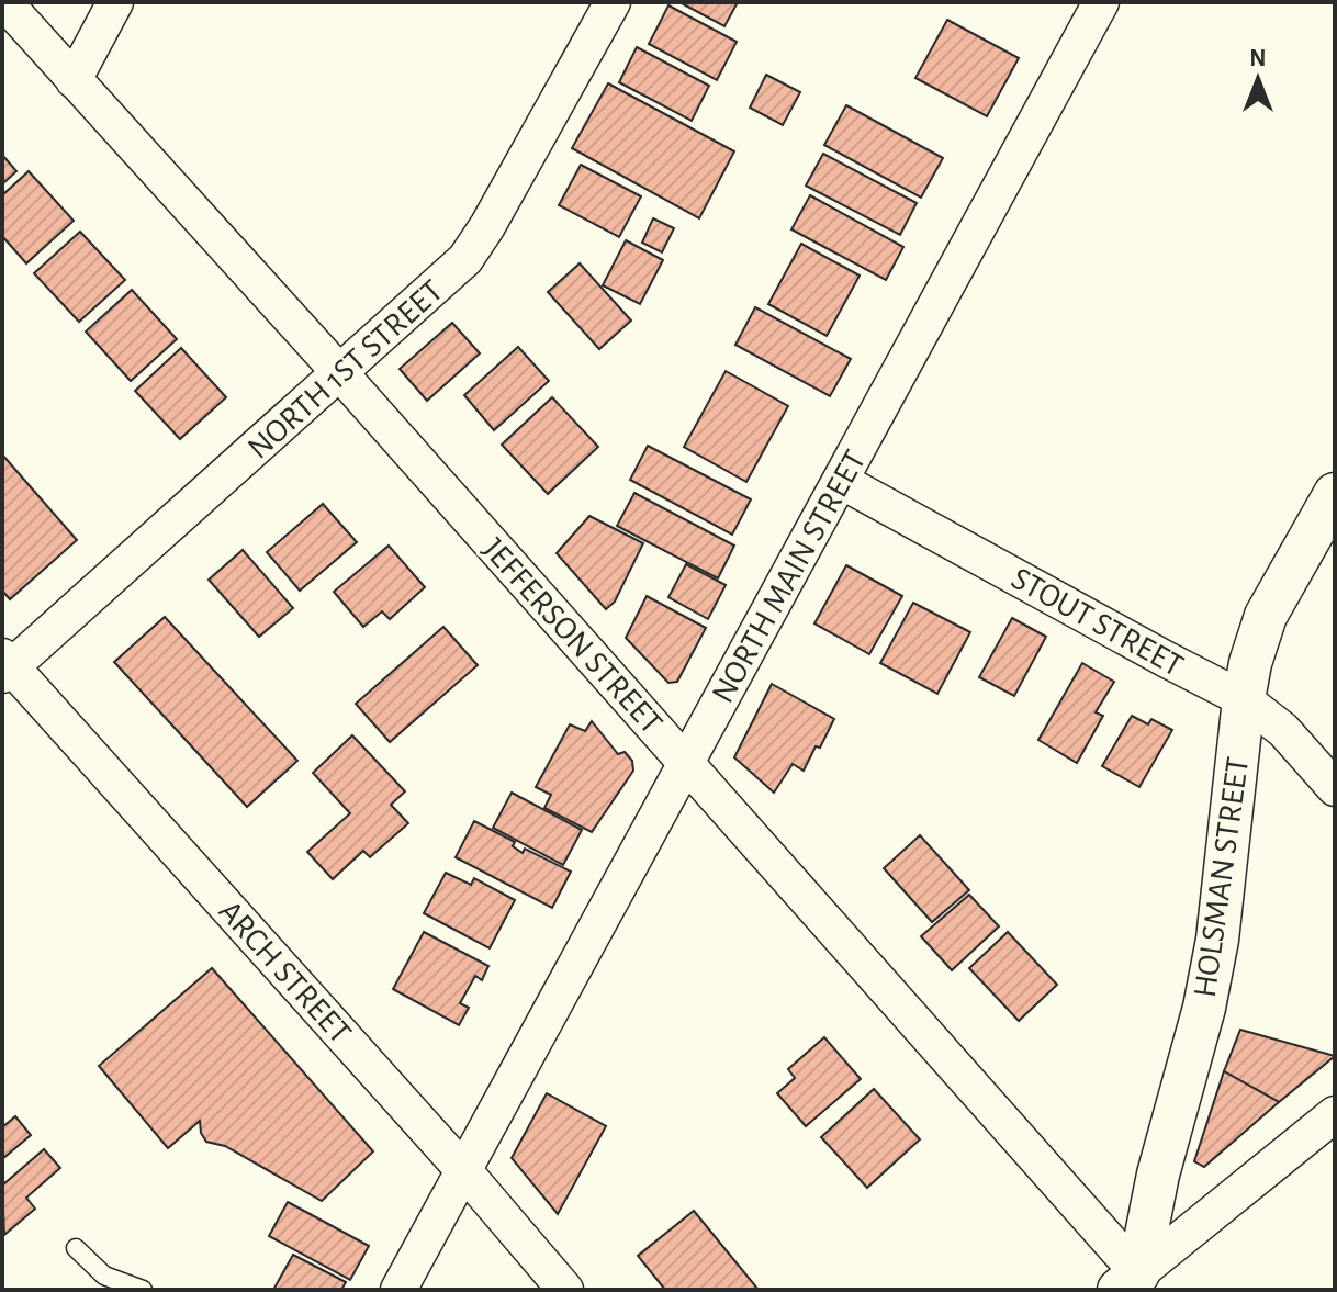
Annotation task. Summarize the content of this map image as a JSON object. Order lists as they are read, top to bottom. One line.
{"streets":{"street":["NORTH 1ST STREET","NORTH MAIN STREET","STOUT STREET","JEFFERSON STREET","HOLSMAN STREET","ARCH STREET"]},"crossings":[["NORTH 1ST STREET","JEFFERSON STREET"],["NORTH 1ST STREET","ARCH STREET"],["NORTH MAIN STREET","STOUT STREET"],["NORTH MAIN STREET","JEFFERSON STREET"],["NORTH MAIN STREET","ARCH STREET"],["STOUT STREET","HOLSMAN STREET"],["JEFFERSON STREET","HOLSMAN STREET"]],"north":"top"}
